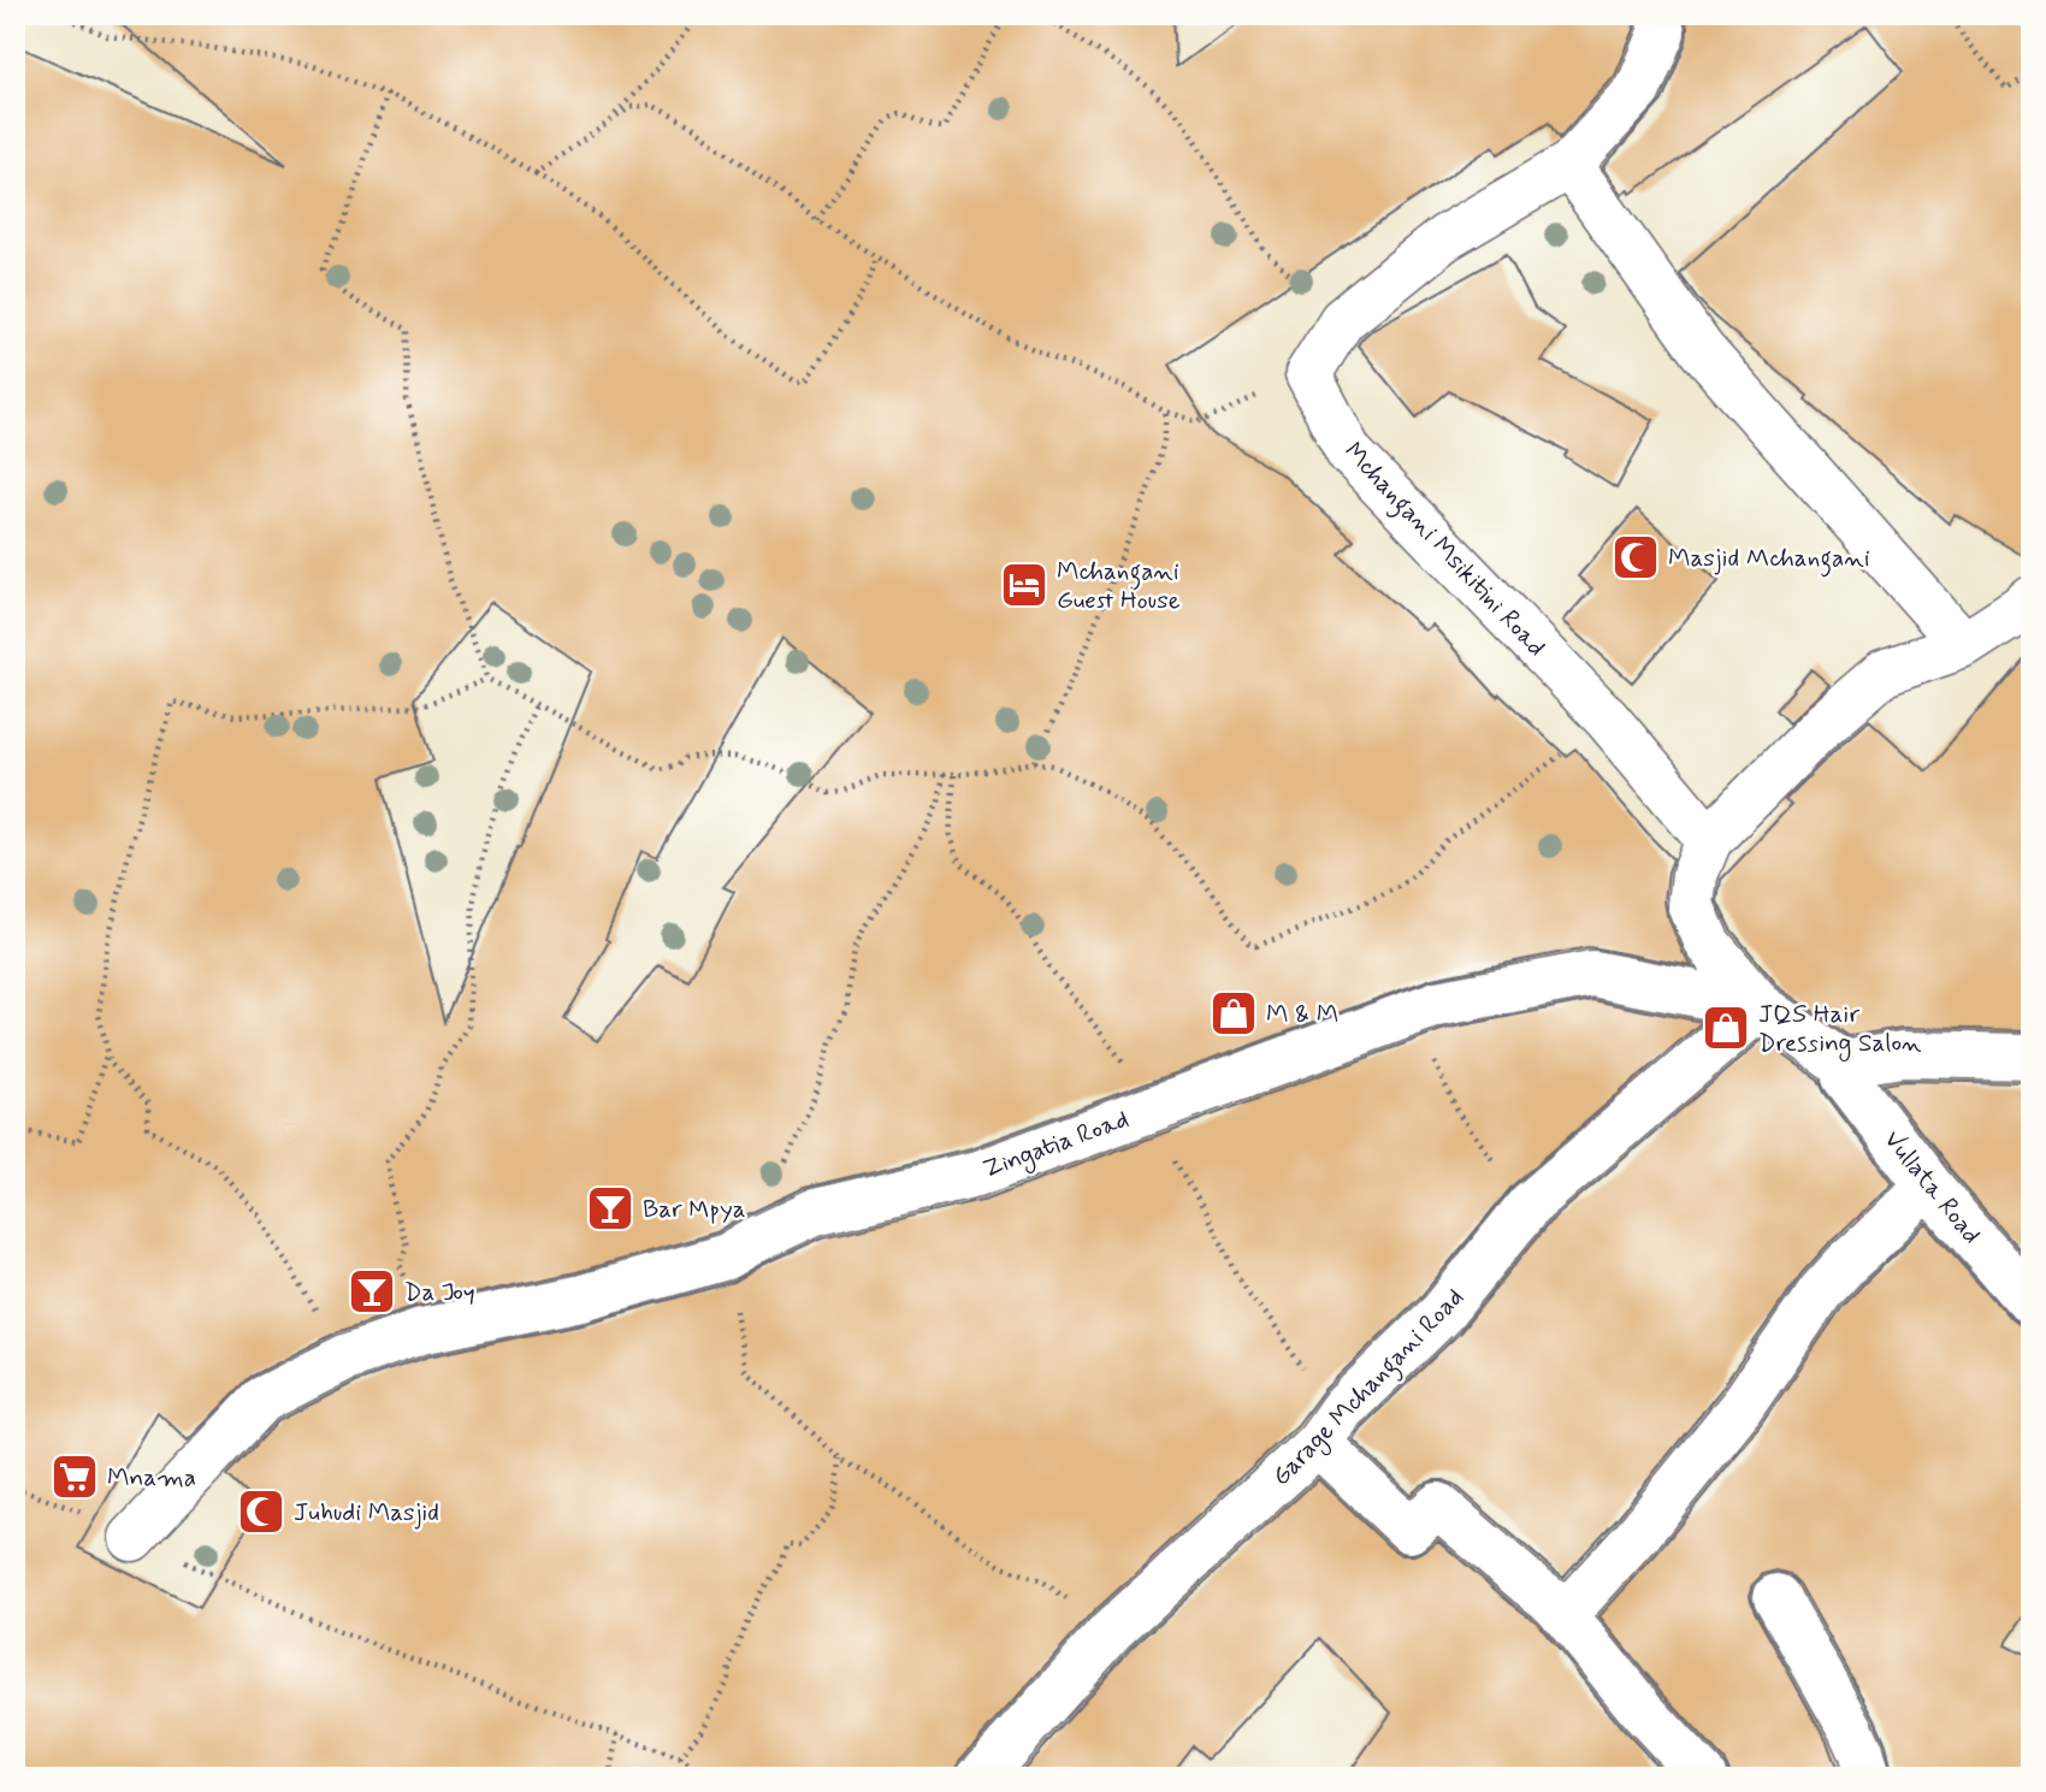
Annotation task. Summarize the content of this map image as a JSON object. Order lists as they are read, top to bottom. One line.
{"streets":{"street":["Mchangani Msikitini Road","Zingatia Road","Vullata Road","Garage Mchangani Road"]},"crossings":[["Zingatia Road","Vullata Road"],["Zingatia Road","Garage Mchangani Road"]],"places":{"mosque":["Masjid Mchangani","Juhudi Masjid"],"hotel":["Mchangani Guest House"],"shop":["M & M","JQS Hair Dressing Salon"],"bar":["Bar Mpya","Da Joy"],"supermarket":["Mnama"]}}
